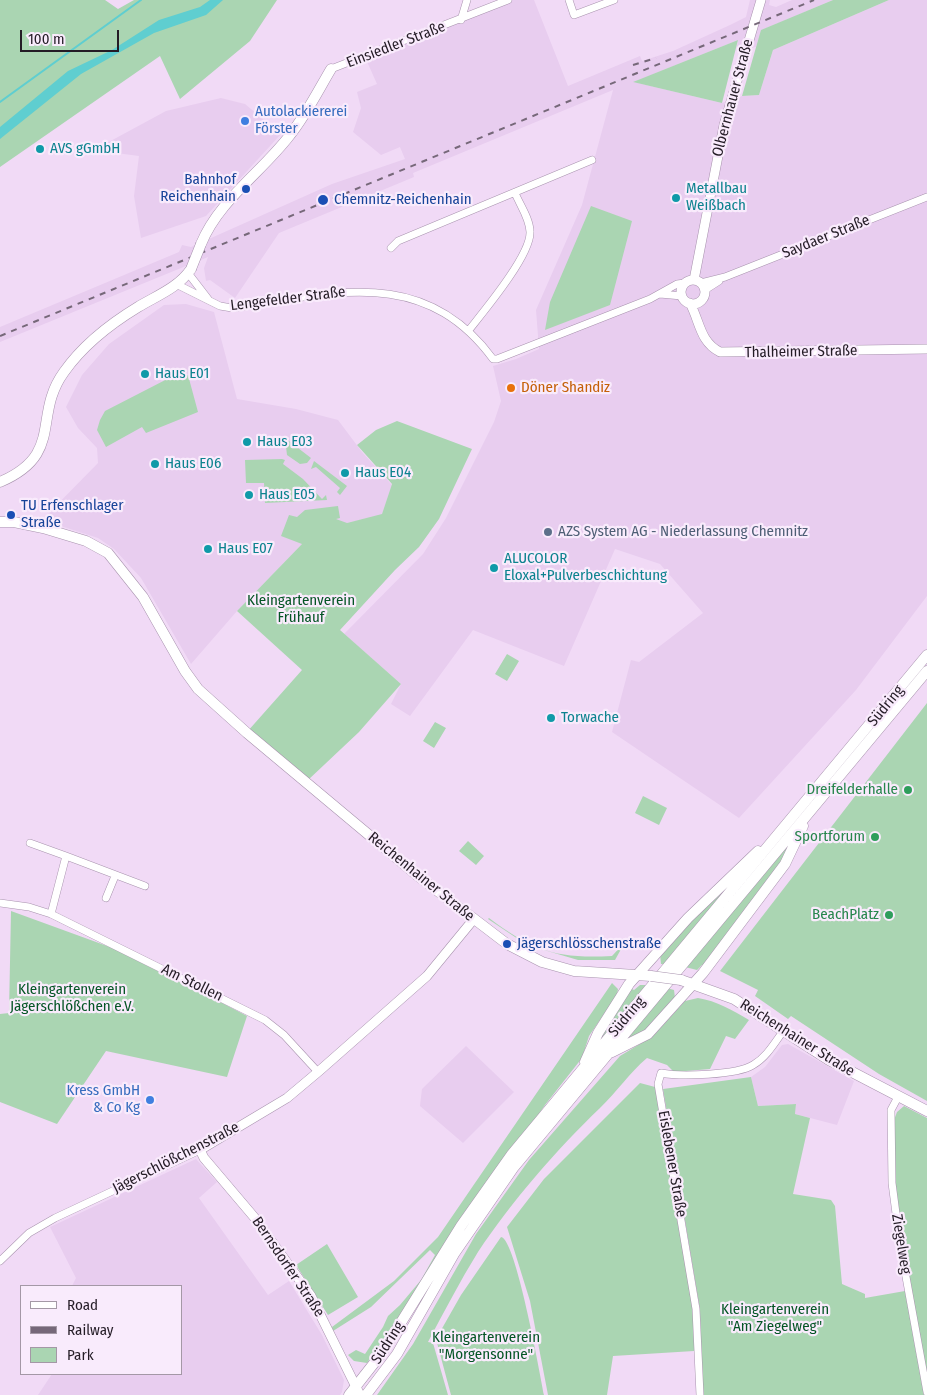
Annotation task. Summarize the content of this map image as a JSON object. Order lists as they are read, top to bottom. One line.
{"streets":{"main road":["Südring","Reichenhainer Straße"],"street":["Einsiedler Straße","Olbernhauer Straße","Saydaer Straße","Lengefelder Straße","Thalheimer Straße","Am Stollen","Jägerschlößchenstraße","Eislebener Straße","Ziegelweg","Bernsdorfer Straße"]},"crossings":[["Olbernhauer Straße","Saydaer Straße"],["Saydaer Straße","Lengefelder Straße"],["Saydaer Straße","Thalheimer Straße"],["Südring","Bernsdorfer Straße"],["Reichenhainer Straße","Jägerschlößchenstraße"],["Reichenhainer Straße","Eislebener Straße"],["Reichenhainer Straße","Ziegelweg"],["Am Stollen","Jägerschlößchenstraße"],["Jägerschlößchenstraße","Bernsdorfer Straße"]],"parks":["Kleingartenverein Frühauf","Kleingartenverein Jägerschlößchen e.V.","Kleingartenverein \"Am Ziegelweg\"","Kleingartenverein \"Morgensonne\""],"places":["Autolackiererei Förster","AVS gGmbH","Bahnhof Reichenhain","Metallbau Weißbach","Chemnitz-Reichenhain","Haus E01","Döner Shandiz","Haus E03","Haus E06","Haus E04","Haus E05","TU Erfenschlager Straße","AZS System AG - Niederlassung Chemnitz","Haus E07","ALUCOLOR Eloxal+Pulverbeschichtung","Torwache","Dreifelderhalle","Sportforum","BeachPlatz","Jägerschlösschenstraße","Kress GmbH & Co Kg"],"legend":["Road","Railway","Park"],"scale_bar":"100 m"}
